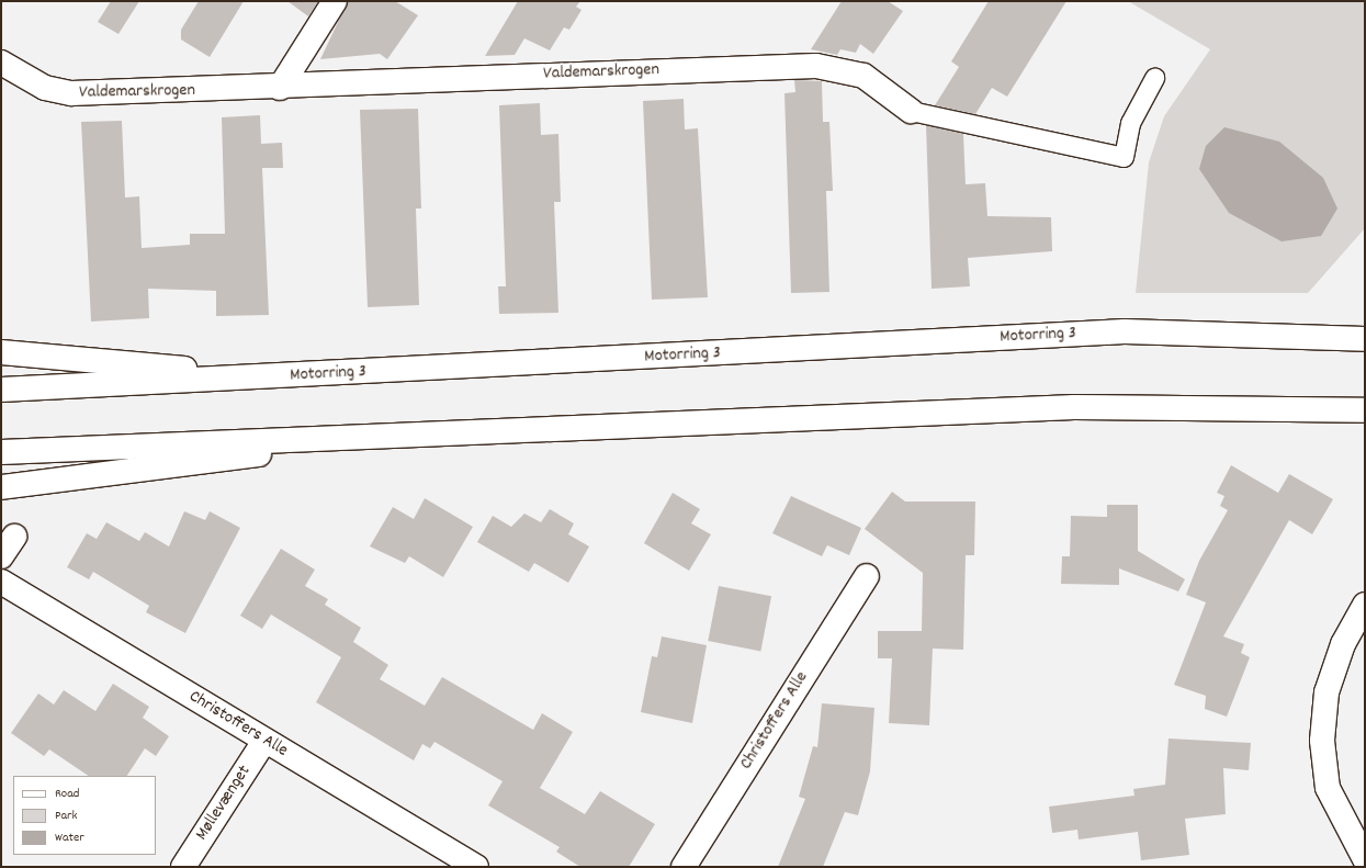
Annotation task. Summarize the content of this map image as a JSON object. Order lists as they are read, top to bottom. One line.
{"streets":{"main road":["Valdemarskrogen","Motorring 3","Christoffers Alle","Møllevænget"]},"crossings":[["Christoffers Alle","Møllevænget"]],"legend":["Road","Park","Water"]}
